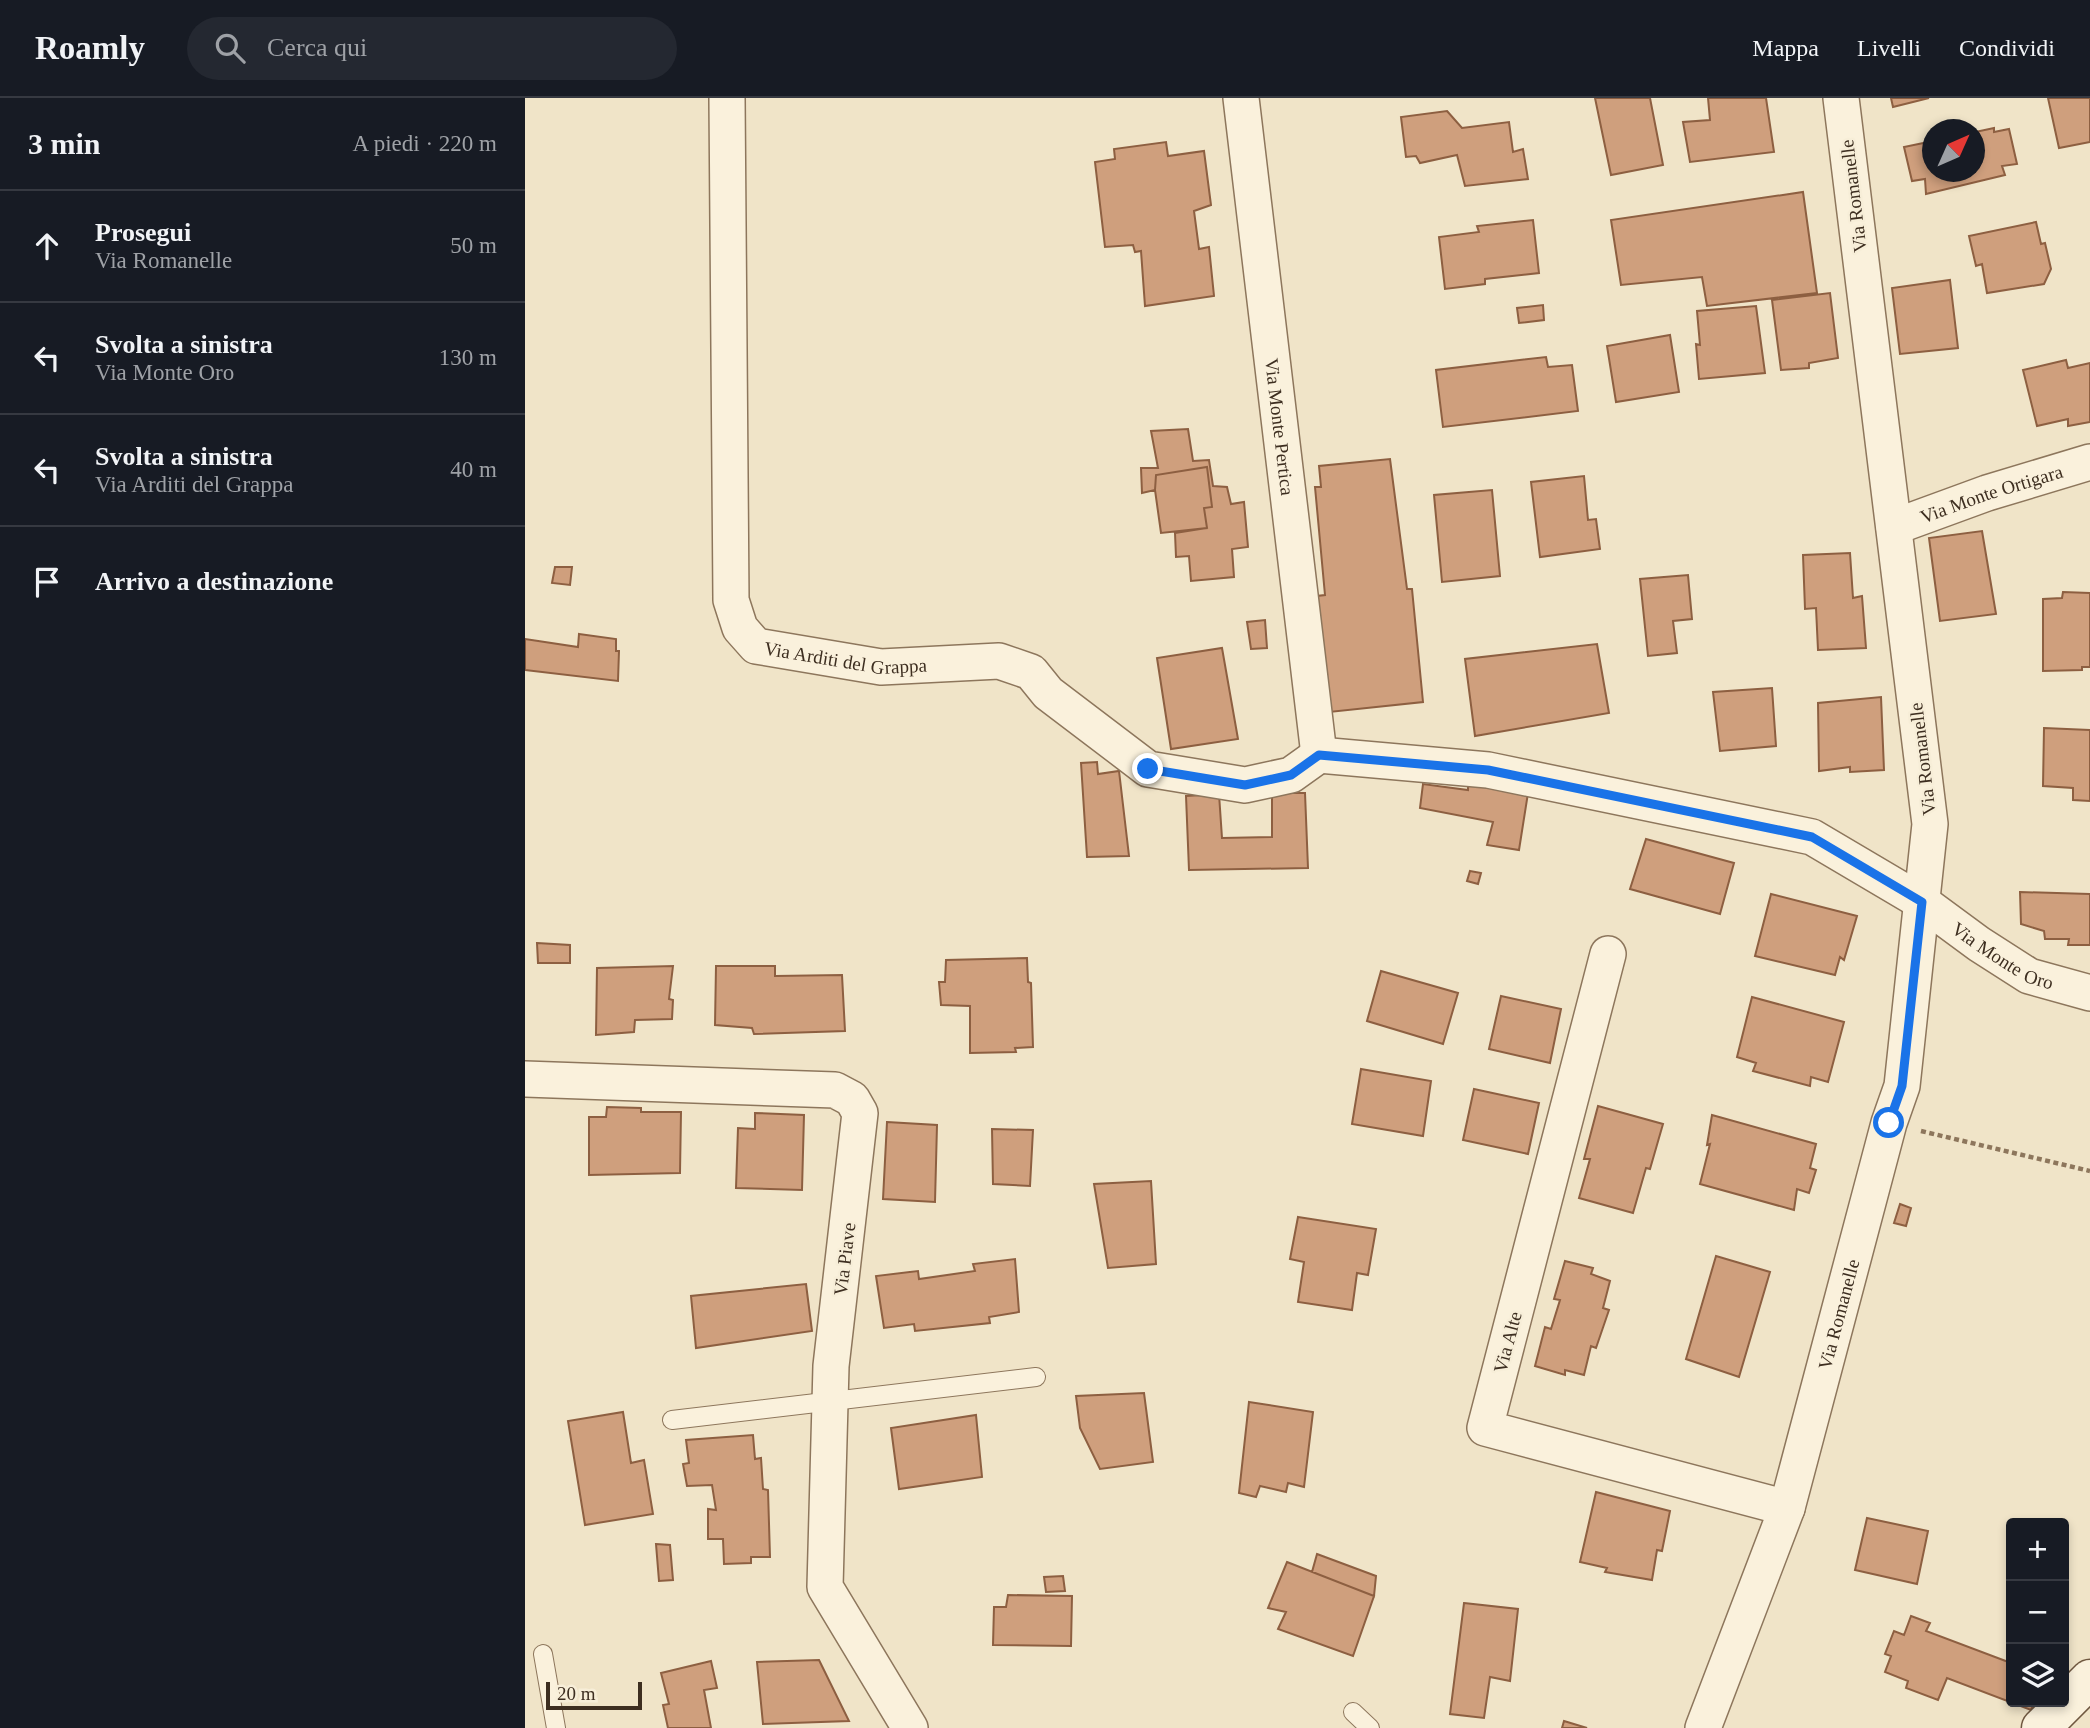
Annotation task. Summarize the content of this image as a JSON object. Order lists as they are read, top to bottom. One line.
{"streets":{"street":["Via Romanelle","Via Monte Pertica","Via Monte Ortigara","Via Arditi del Grappa","Via Monte Oro","Via Piave","Via Alte"]},"crossings":[["Via Romanelle","Via Monte Ortigara"],["Via Romanelle","Via Monte Oro"],["Via Romanelle","Via Alte"],["Via Monte Pertica","Via Arditi del Grappa"],["Via Monte Pertica","Via Monte Oro"],["Via Arditi del Grappa","Via Monte Oro"]],"scale_bar":"20 m","north":"top right","page":{"header":"Roamly","search":"Cerca qui","nav":["Mappa","Livelli","Condividi"],"heading":["3 min","A piedi · 220 m"],"list":[["Prosegui","Via Romanelle","50 m"],["Svolta a sinistra","Via Monte Oro","130 m"],["Svolta a sinistra","Via Arditi del Grappa","40 m"],"Arrivo a destinazione"],"map_buttons":["+","−"],"scale":"20 m"}}
